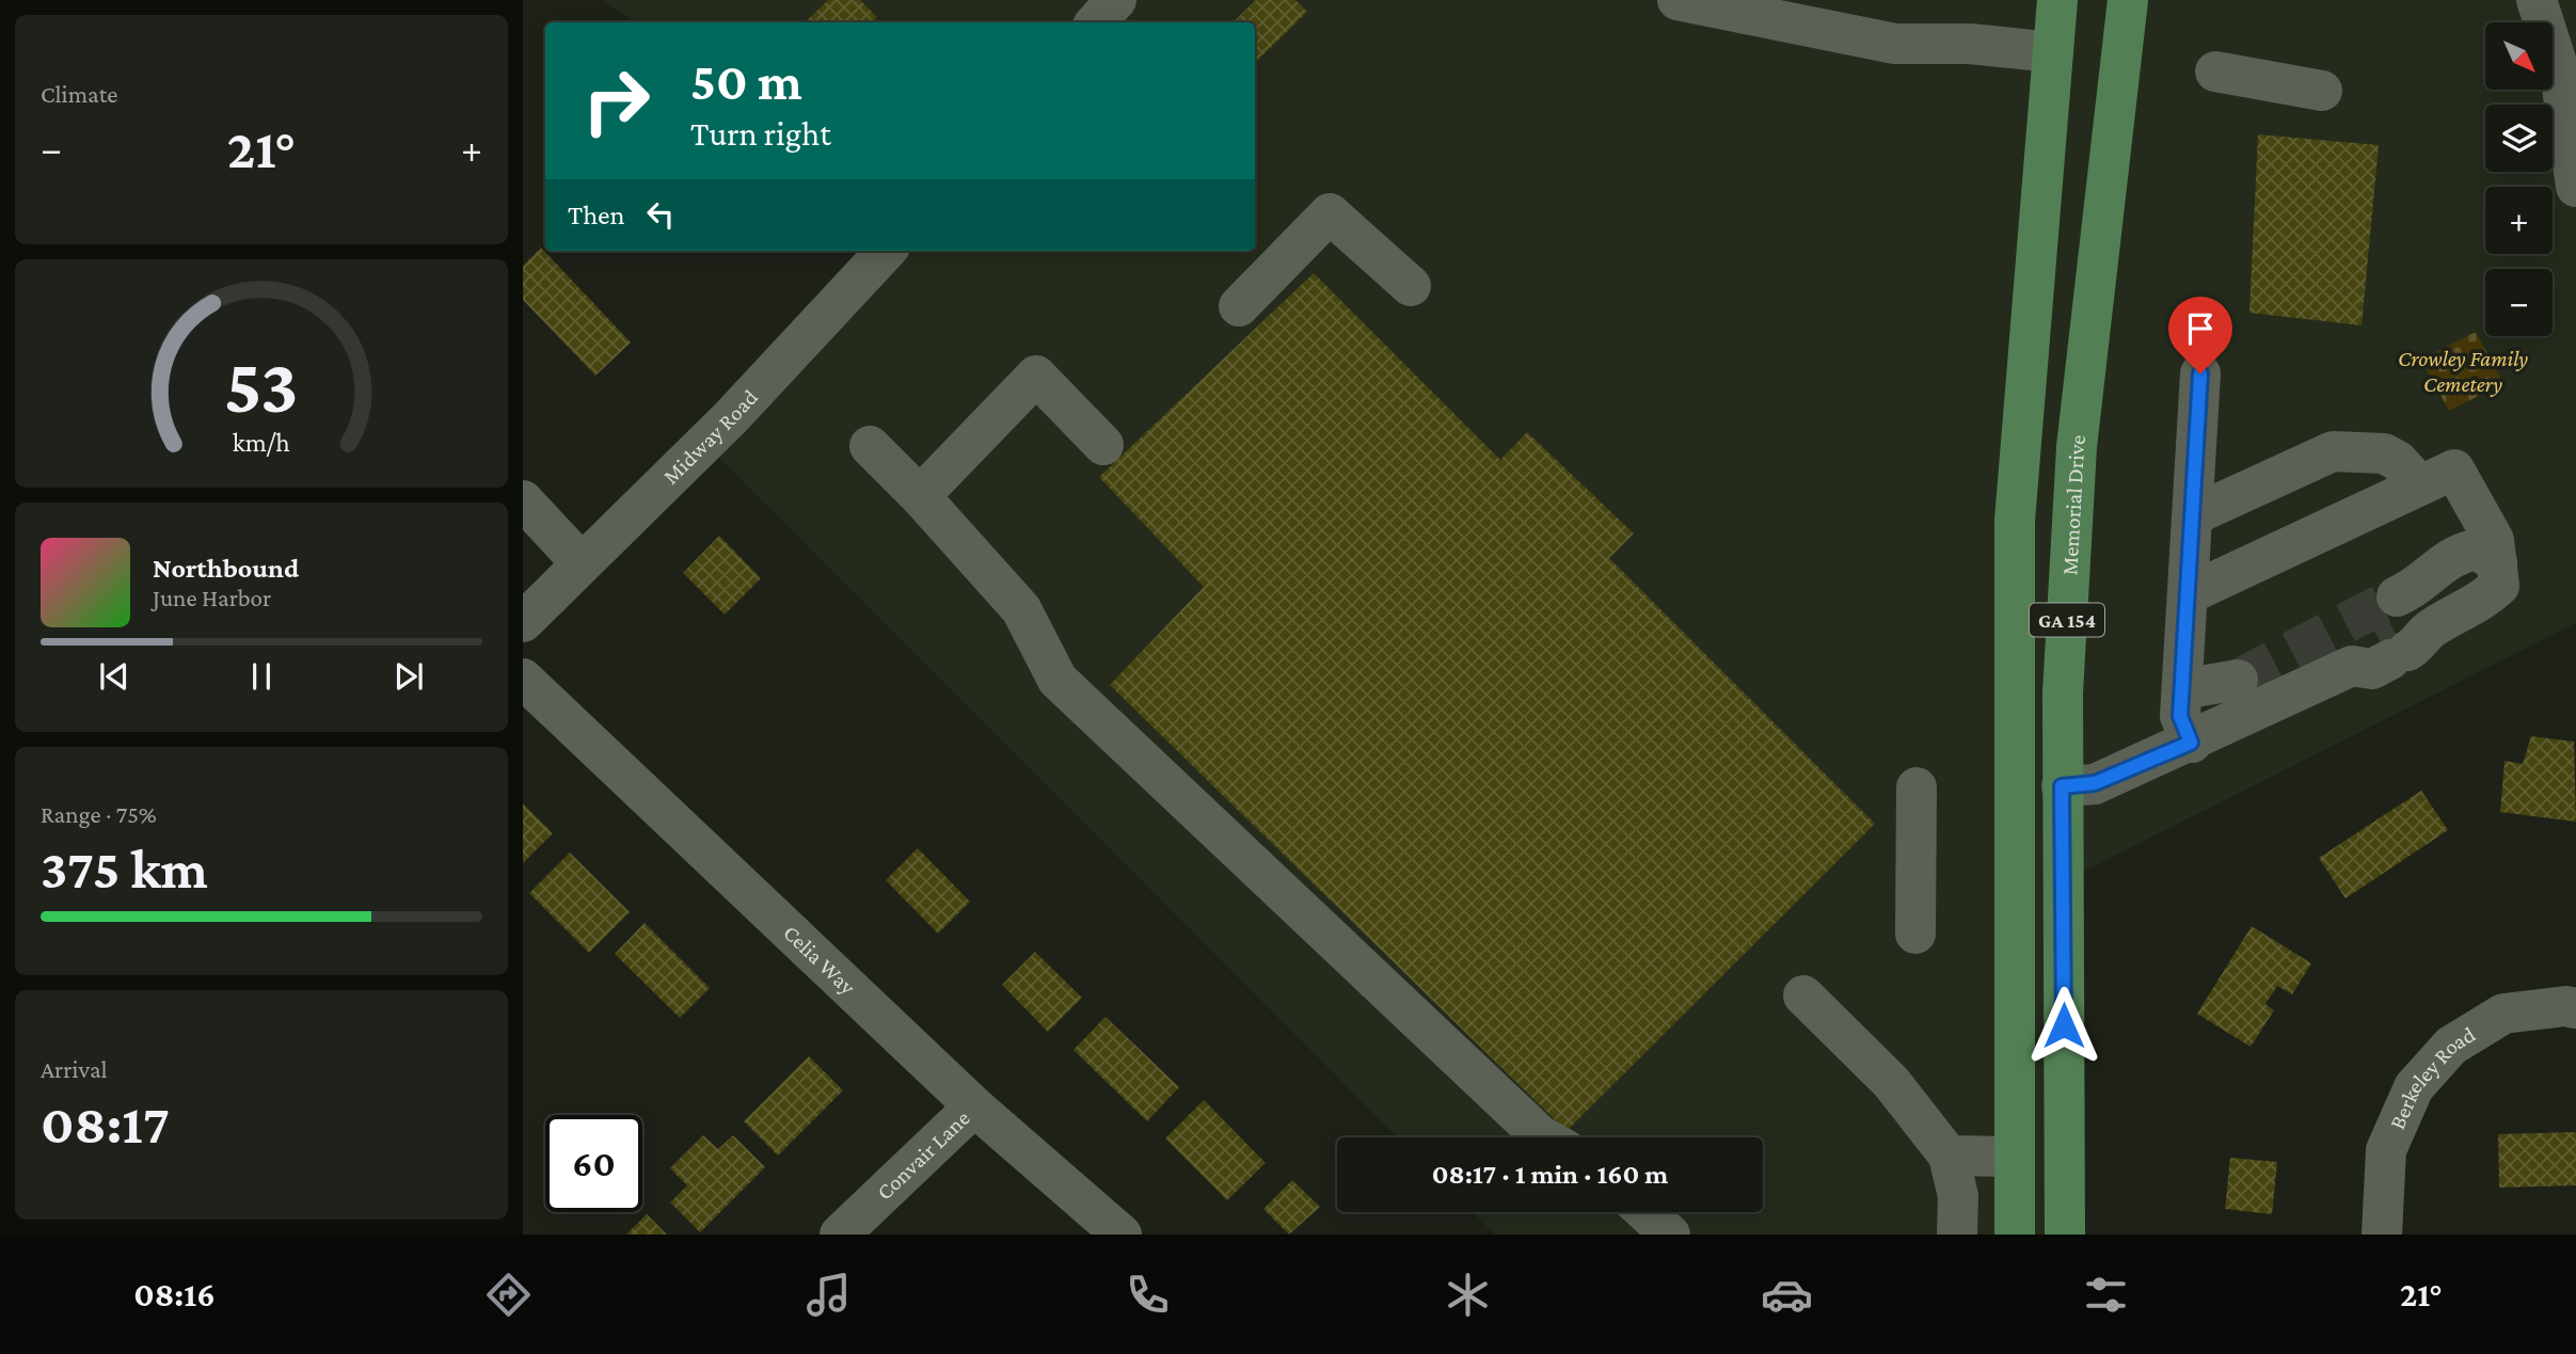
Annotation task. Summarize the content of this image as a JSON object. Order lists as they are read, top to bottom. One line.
{"streets":{"main road":["Memorial Drive","GA 154"],"street":["Midway Road","Celia Way","Berkeley Road","Convair Lane"]},"crossings":[["Celia Way","Convair Lane"]],"parks":["Crowley Family Cemetery"],"north":"bottom right","page":{"tile":["Climate",["Range · 75%","375 km"],["Arrival","08:17"]],"map_buttons":["+","−"],"turn":["50 m","Turn right"],"heat":["−","21°","+"],"then":"Then","song":["Northbound","June Harbor"],"limit":"60","trip":"08:17 · 1 min · 160 m","tabs":["08:16","21°"],"gauge":["53","km/h"]}}
